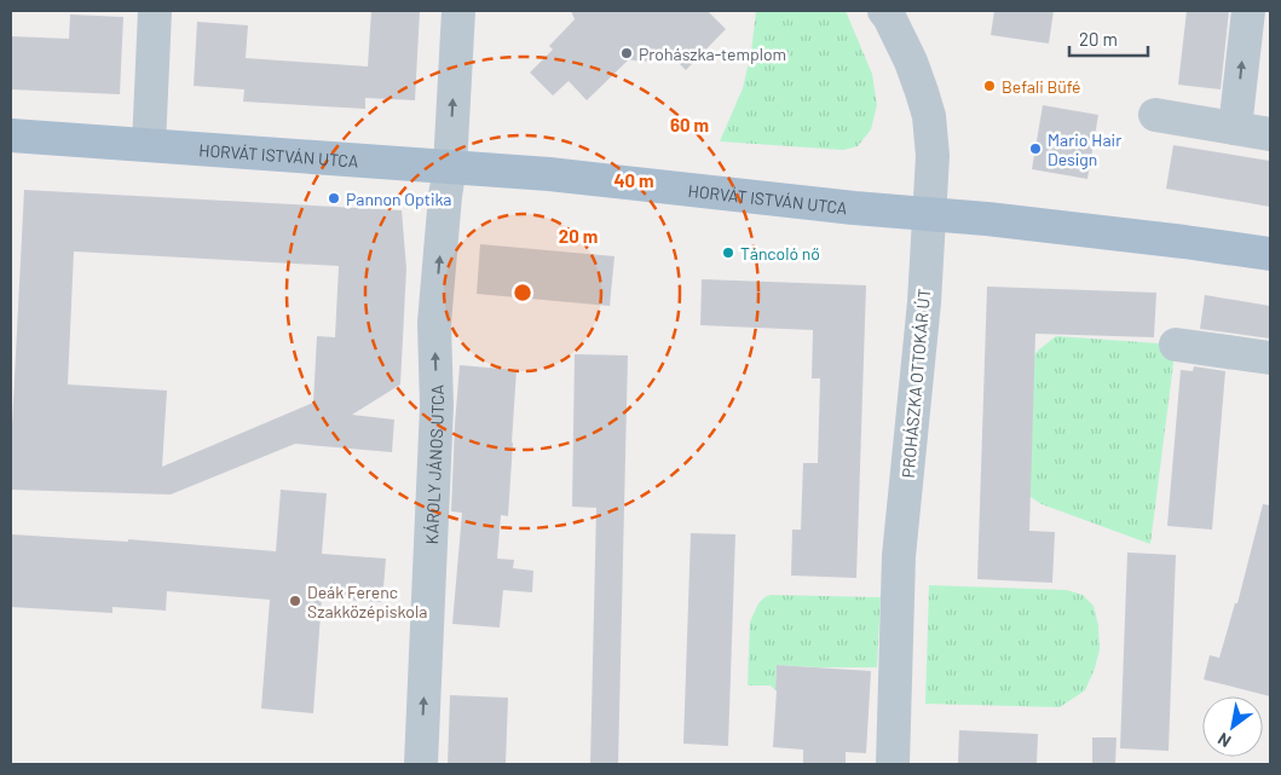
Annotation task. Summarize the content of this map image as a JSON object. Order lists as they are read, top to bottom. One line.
{"streets":{"main road":["HORVÁT ISTVÁN UTCA"],"street":["PROHÁSZKA OTTOKÁR ÚT","KÁROLY JÁNOS UTCA"]},"crossings":[["HORVÁT ISTVÁN UTCA","PROHÁSZKA OTTOKÁR ÚT"],["HORVÁT ISTVÁN UTCA","KÁROLY JÁNOS UTCA"]],"one_way":["KÁROLY JÁNOS UTCA"],"places":["Prohászka-templom","Befali Büfé","Mario Hair Design","Pannon Optika","Táncoló nő","Deák Ferenc Szakközépiskola"],"scale_bar":"20 m","north":"bottom left","rings":["60 m","40 m","20 m"]}
